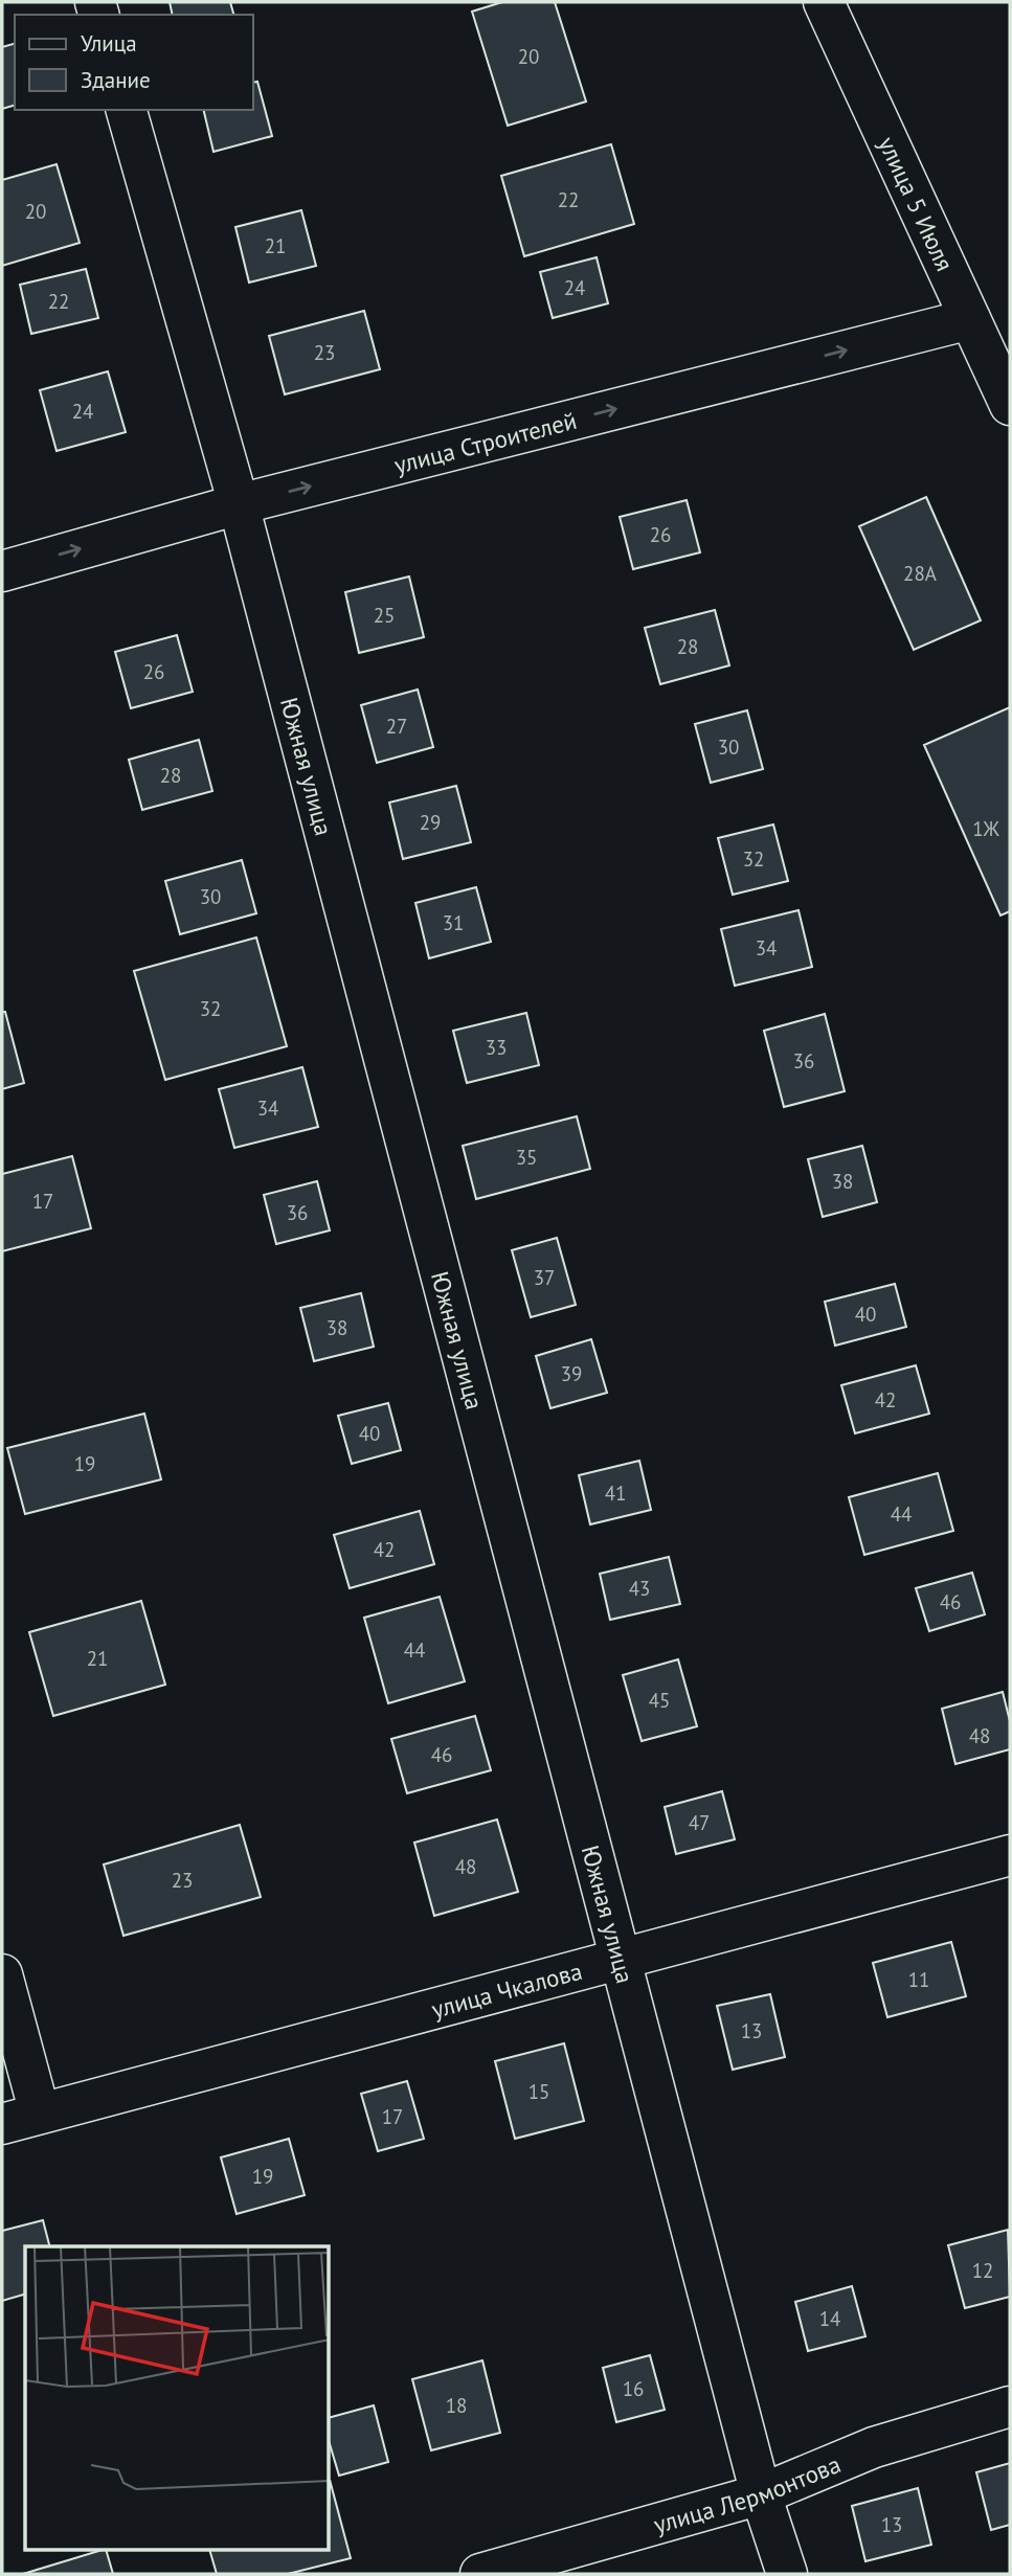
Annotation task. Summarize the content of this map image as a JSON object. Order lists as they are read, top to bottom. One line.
{"streets":{"main road":["улица 5 Июля","улица Строителей","Южная улица","улица Чкалова","улица Лермонтова"]},"crossings":[["улица 5 Июля","улица Строителей"],["улица Строителей","Южная улица"],["Южная улица","улица Чкалова"],["Южная улица","улица Лермонтова"]],"one_way":["улица Строителей"],"house_numbers":["20","22","20","21","24","22","23","24","26","28А","25","28","26","27","30","28","29","1Ж","32","30","31","34","32","33","36","34","35","38","17","36","37","40","38","39","42","40","19","41","44","42","43","46","44","21","45","48","46","47","48","23","11","13","15","17","19","12","14","16","18","13"],"legend":["Улица","Здание"]}
